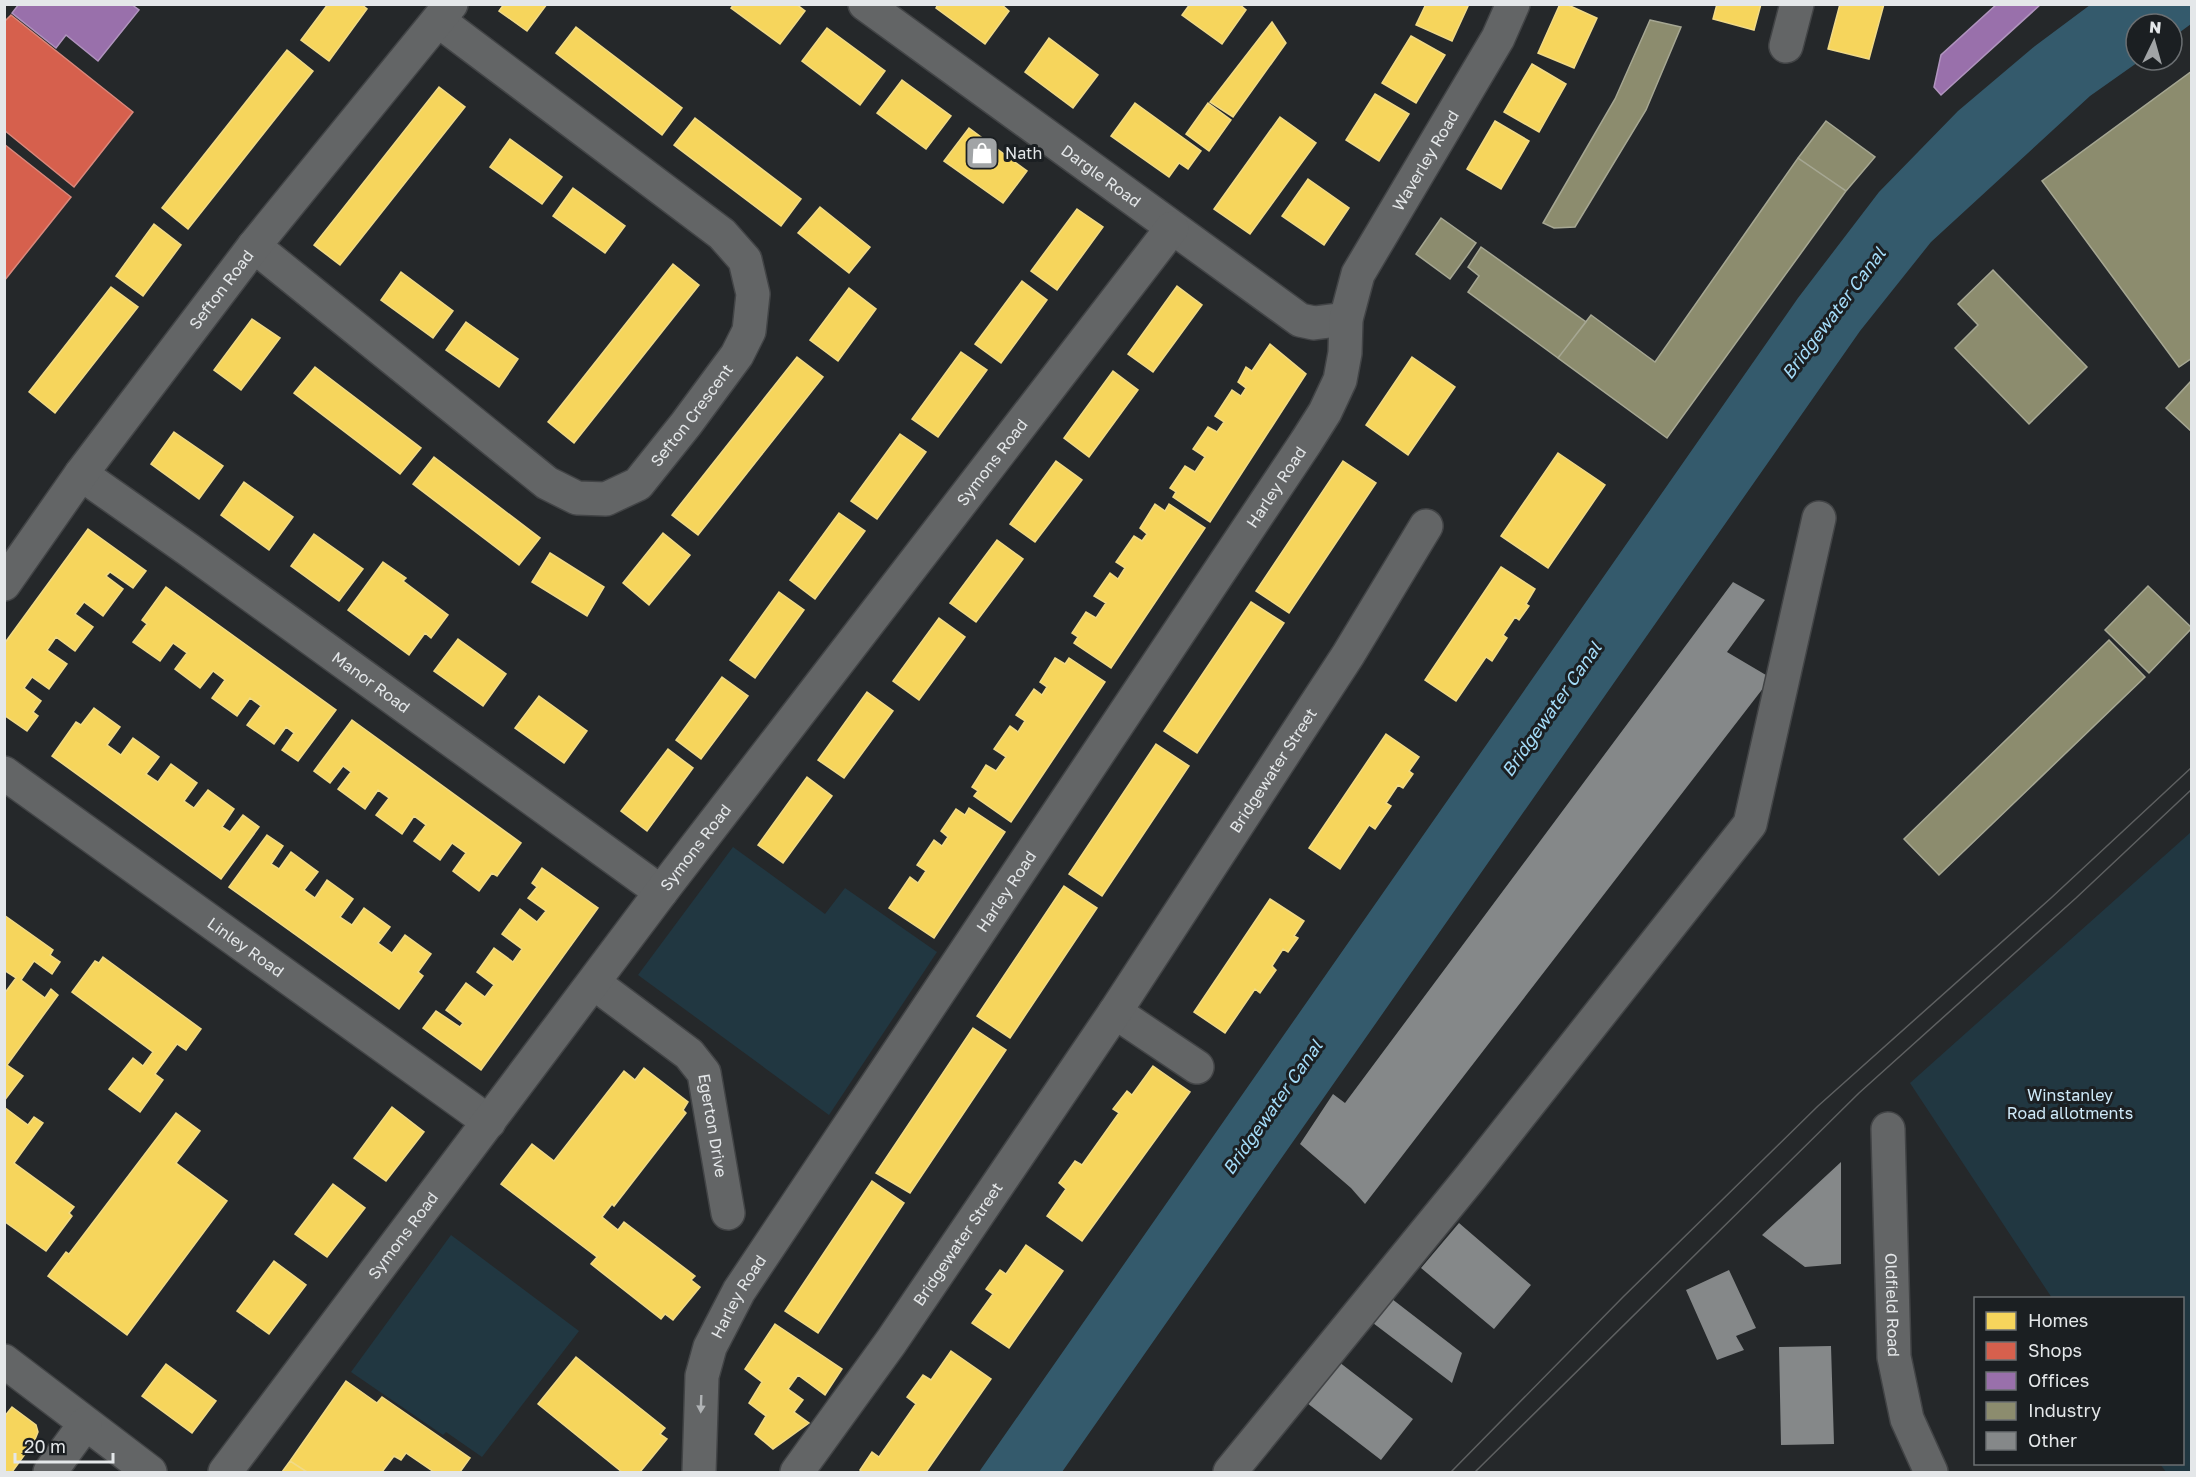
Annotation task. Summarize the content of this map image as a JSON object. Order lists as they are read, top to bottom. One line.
{"streets":{"street":["Waverley Road","Dargle Road","Sefton Road","Sefton Crescent","Symons Road","Harley Road","Manor Road","Bridgewater Street","Linley Road","Egerton Drive","Oldfield Road"]},"crossings":[["Waverley Road","Dargle Road"],["Waverley Road","Harley Road"],["Dargle Road","Symons Road"],["Dargle Road","Harley Road"],["Sefton Road","Sefton Crescent"],["Sefton Road","Manor Road"],["Symons Road","Manor Road"],["Symons Road","Linley Road"],["Symons Road","Egerton Drive"]],"one_way":["Harley Road"],"water":["Bridgewater Canal"],"parks":["Winstanley Road allotments"],"places":{"shop":["Nath"]},"legend":["Homes","Shops","Offices","Industry","Other"],"scale_bar":"20 m","north":"top"}
